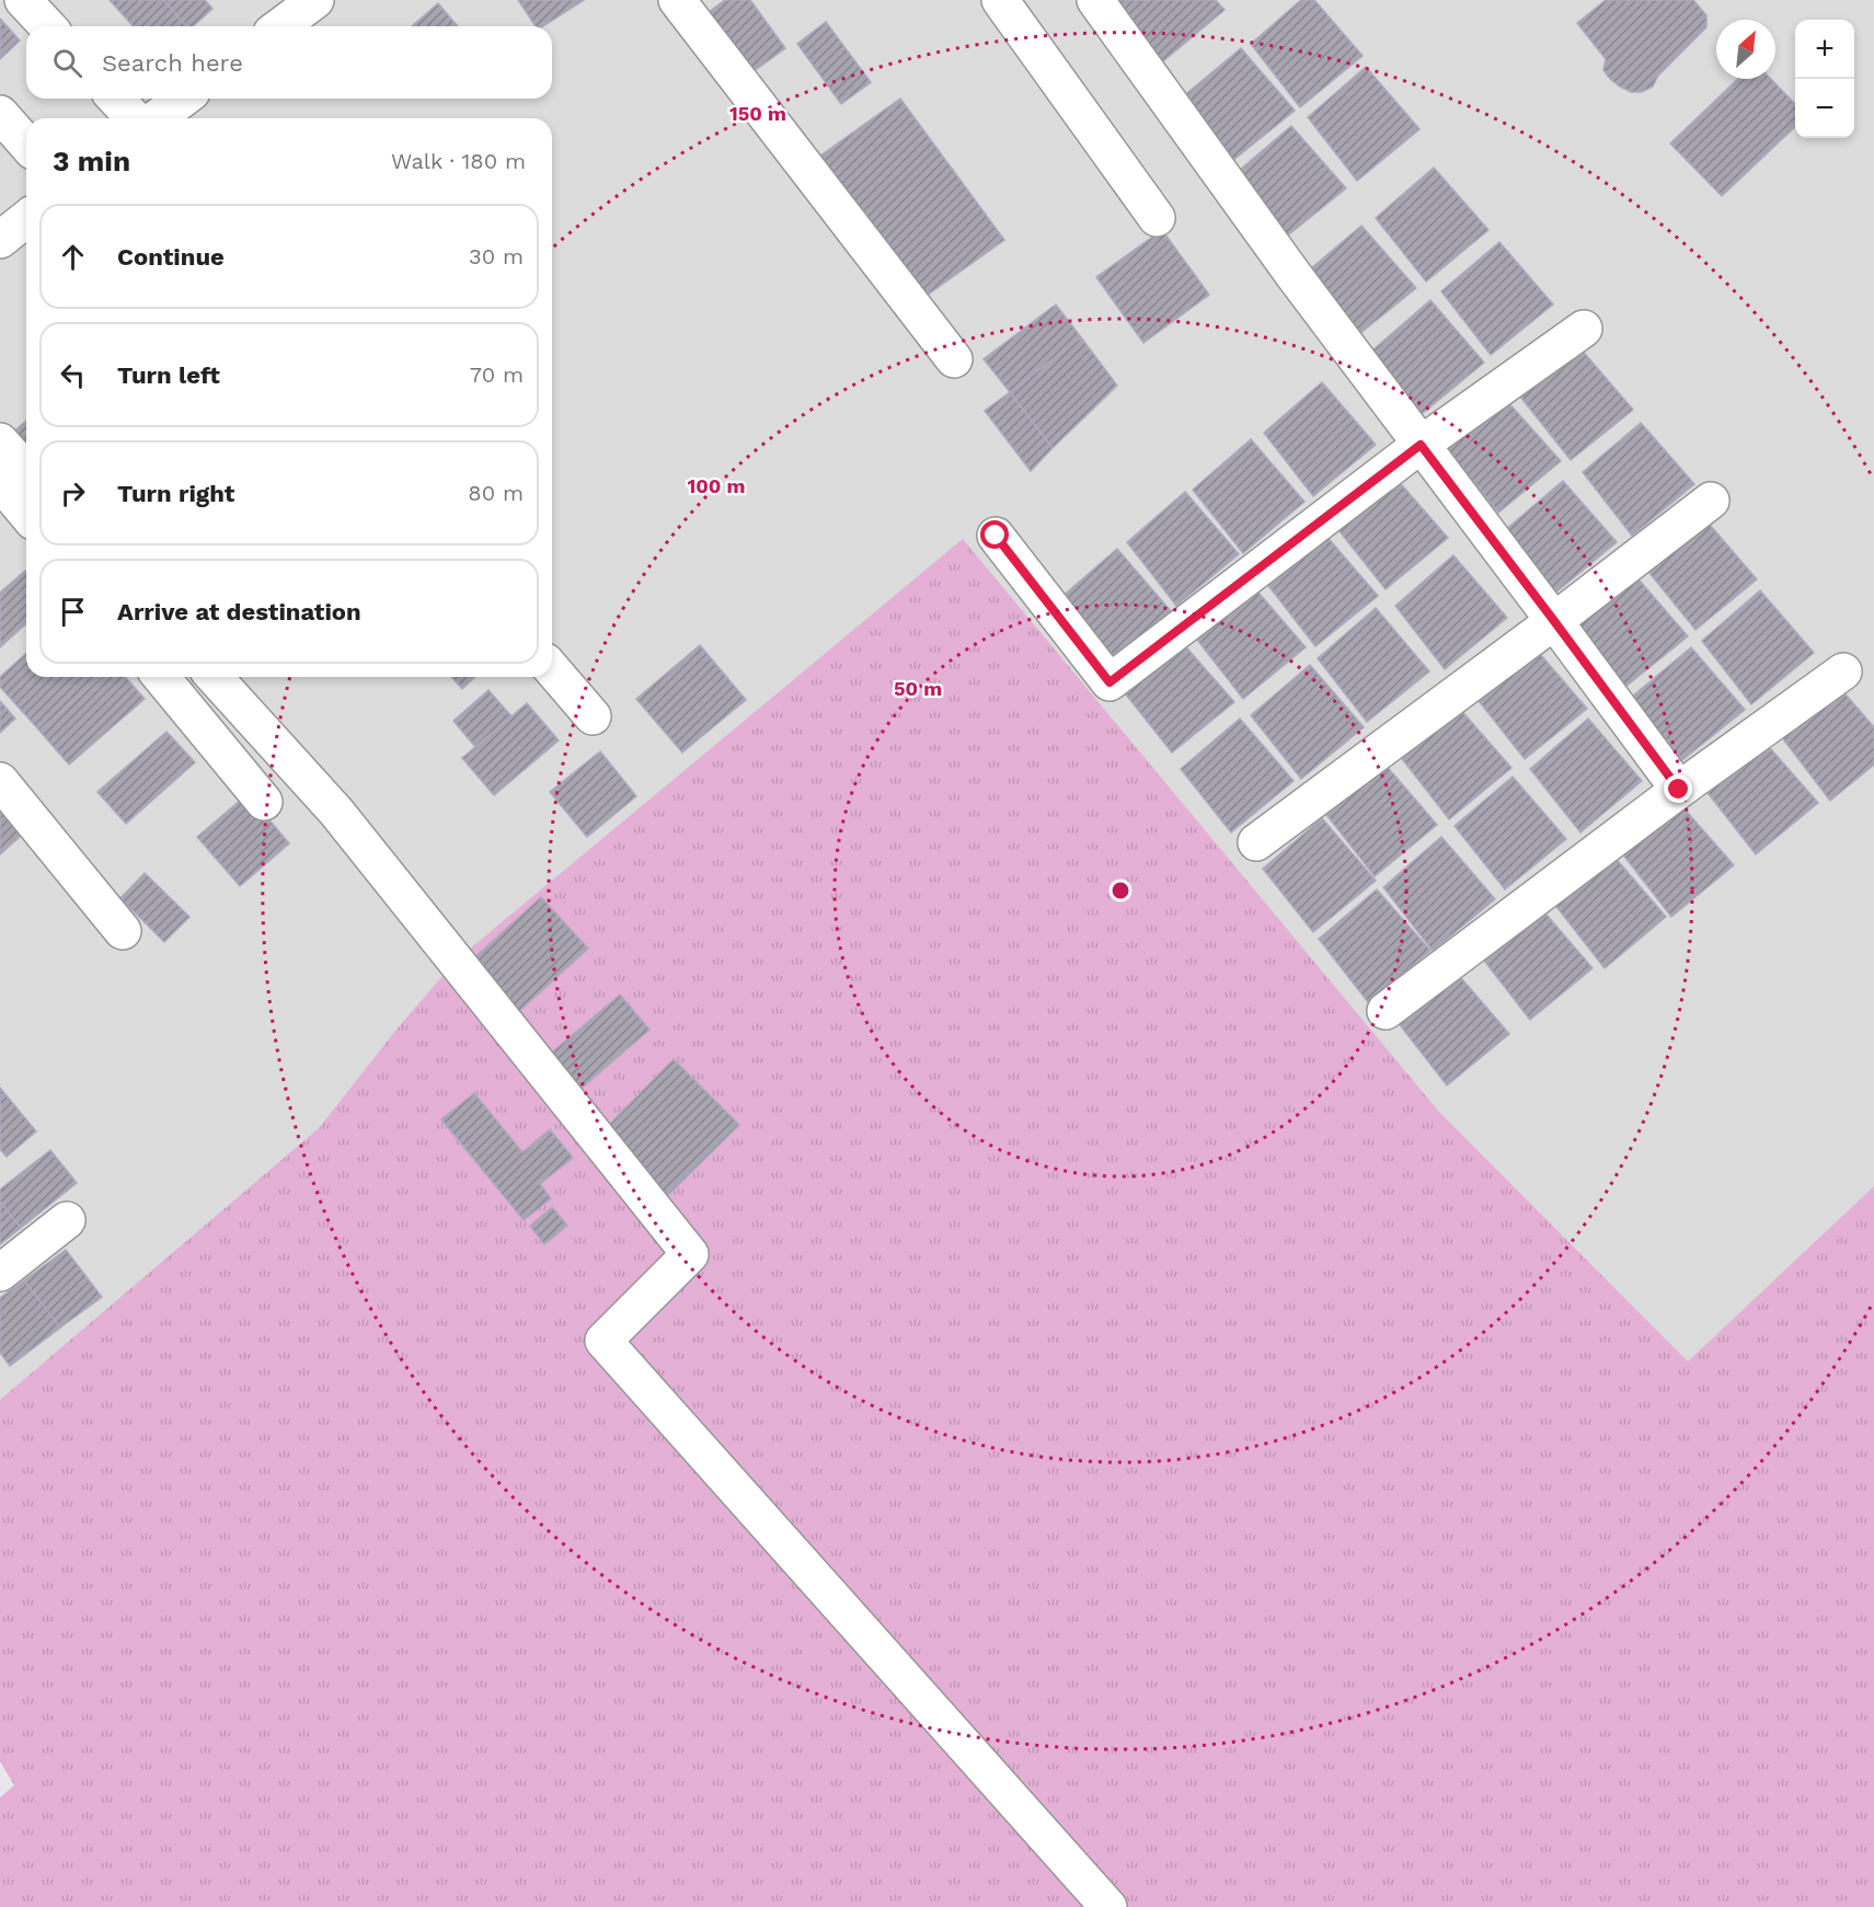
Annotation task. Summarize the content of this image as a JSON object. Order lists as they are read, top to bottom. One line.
{"north":"top right","page":{"map_buttons":["+","−"],"search":"Search here","heading":["3 min","Walk · 180 m"],"list":[["Continue","30 m"],["Turn left","70 m"],["Turn right","80 m"],"Arrive at destination"]},"rings":["150 m","100 m","50 m"]}
